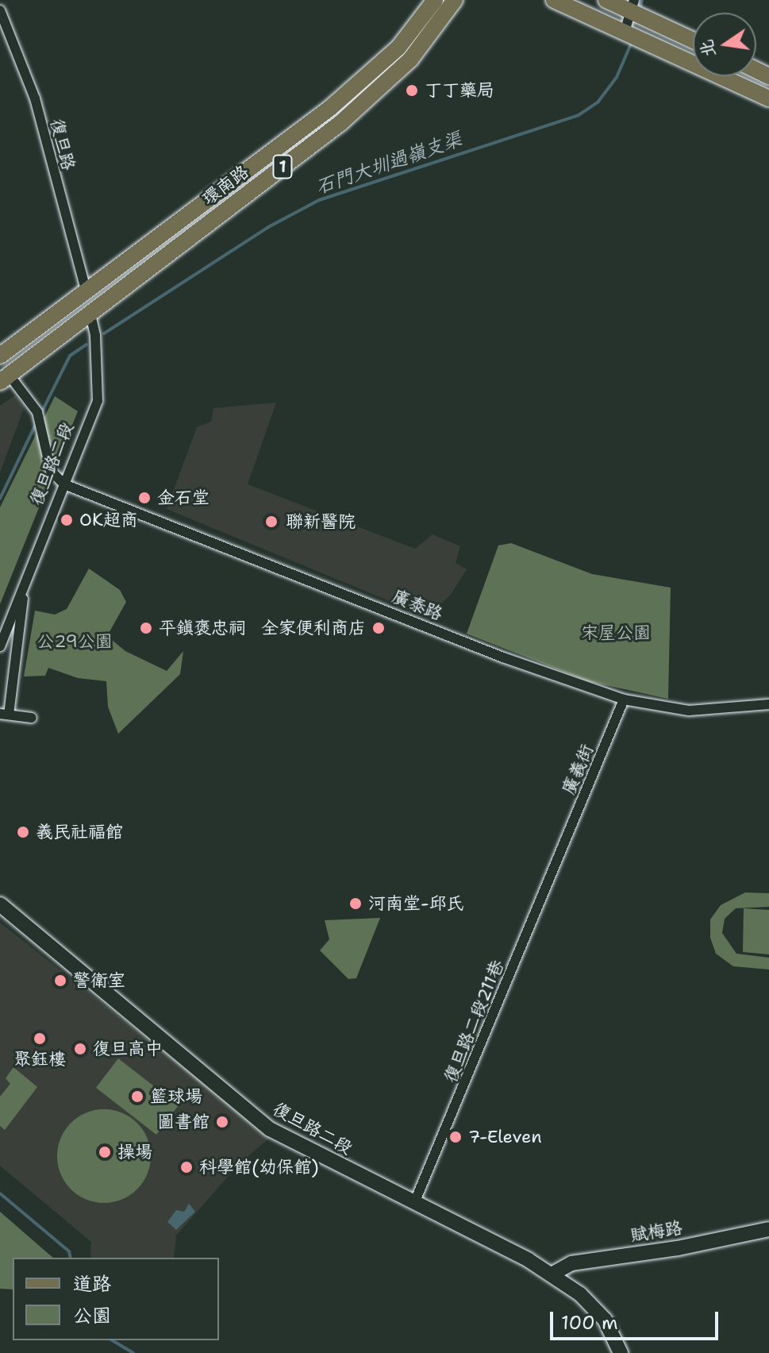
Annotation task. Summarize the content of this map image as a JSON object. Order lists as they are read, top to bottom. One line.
{"streets":{"main road":["1","環南路"],"street":["復旦路","復旦路二段","廣泰路","廣義街","復旦路二段211巷","賦梅路"]},"crossings":[["復旦路","環南路"],["復旦路","復旦路二段"],["環南路","復旦路二段"],["復旦路二段","廣泰路"],["復旦路二段","復旦路二段211巷"],["復旦路二段","賦梅路"],["廣泰路","廣義街"],["廣義街","復旦路二段211巷"]],"water":["石門大圳過嶺支渠"],"parks":["宋屋公園","公29公園"],"places":["丁丁藥局","金石堂","OK超商","聯新醫院","平鎮褒忠祠","全家便利商店","義民社福館","河南堂-邱氏","警衛室","聚鈺樓","復旦高中","籃球場","圖書館","7-Eleven","操場","科學館(幼保館)"],"legend":["道路","公園"],"scale_bar":"100 m","north":"left"}
